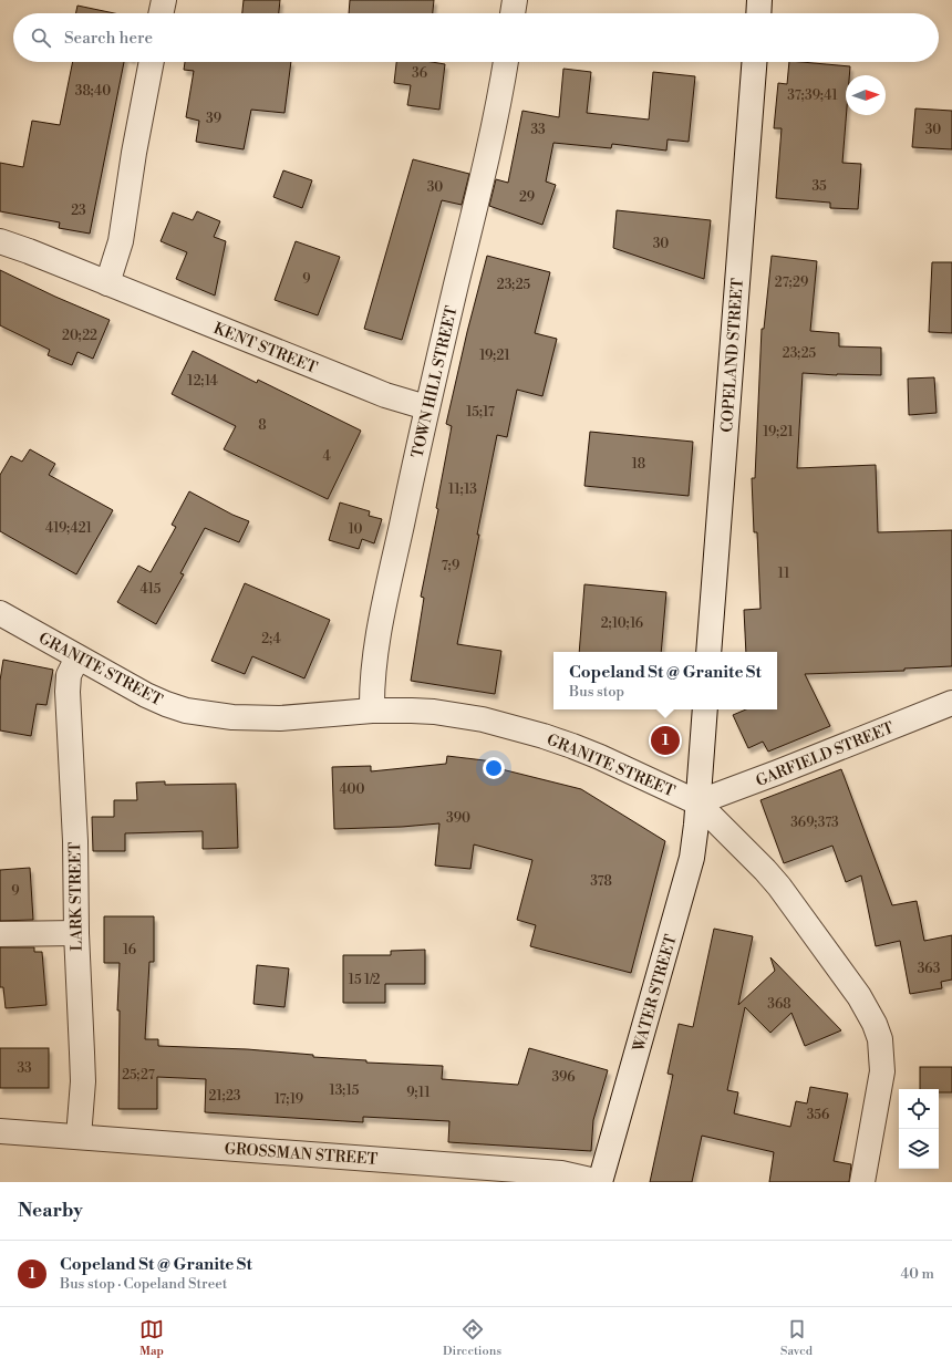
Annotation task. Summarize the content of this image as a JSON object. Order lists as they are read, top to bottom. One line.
{"streets":{"street":["KENT STREET","COPELAND STREET","TOWN HILL STREET","GRANITE STREET","GARFIELD STREET","LARK STREET","WATER STREET","GROSSMAN STREET"]},"crossings":[["KENT STREET","TOWN HILL STREET"],["TOWN HILL STREET","GRANITE STREET"],["GRANITE STREET","GARFIELD STREET"],["GRANITE STREET","LARK STREET"],["GRANITE STREET","WATER STREET"],["GARFIELD STREET","WATER STREET"],["LARK STREET","GROSSMAN STREET"],["WATER STREET","GROSSMAN STREET"]],"house_numbers":["36","38;40","37;39;41","39","33","30","35","30","29","23","30","9","27;29","23;25","20;22","23;25","19;21","12;14","15;17","8","19;21","4","18","11;13","419;421","10","7;9","11","415","2;10;16","2;4","400","390","369;373","378","9","16","363","15 1/2","368","33","25;27","396","13;15","9;11","21;23","17;19","356"],"north":"right","page":{"search":"Search here","popup":["Copeland St @ Granite St","Bus stop"],"pins":"1","heading":"Nearby","list":[{"mark":"1","name":"Copeland St @ Granite St","note":"Bus stop · Copeland Street","value":"40 m"}],"nav":["Map","Directions","Saved"]}}
